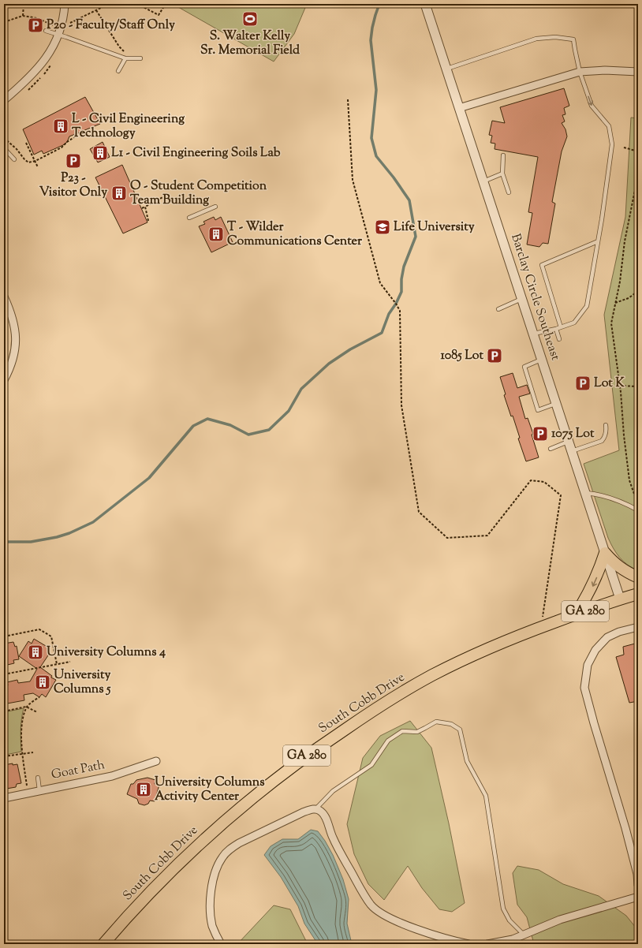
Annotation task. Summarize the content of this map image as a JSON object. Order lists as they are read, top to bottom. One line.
{"streets":{"main road":["GA 280","South Cobb Drive"],"street":["Barclay Circle Southeast","Goat Path"]},"crossings":[["Barclay Circle Southeast","South Cobb Drive"]],"places":{"sports":["S. Walter Kelly Sr. Memorial Field"],"parking":["P20 - Faculty/Staff Only","P23 - Visitor Only","1085 Lot","Lot K","1075 Lot"],"building":["L - Civil Engineering Technology","L1 - Civil Engineering Soils Lab","O - Student Competition Team Building","T - Wilder Communications Center","University Columns 4","University Columns 5","University Columns Activity Center"],"school or university":["Life University"]}}
